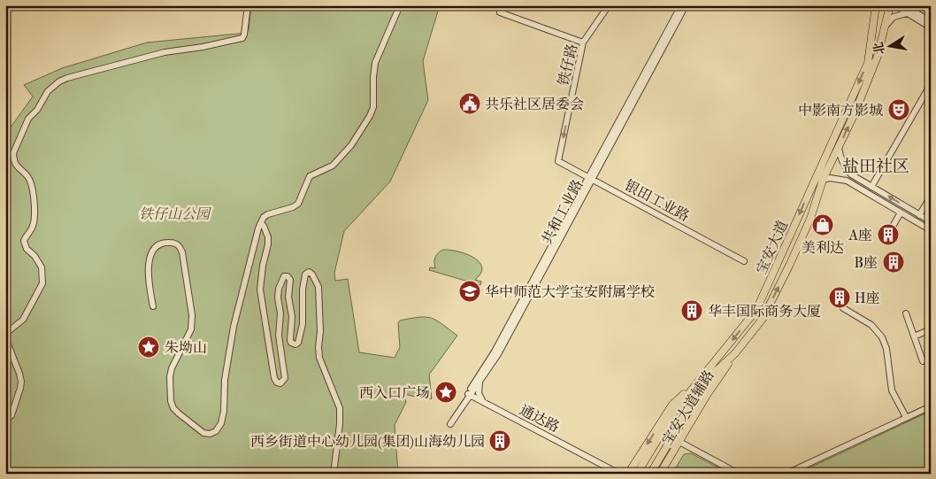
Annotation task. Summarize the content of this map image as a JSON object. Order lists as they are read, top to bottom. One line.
{"streets":{"main road":["宝安大道","宝安大道辅路"],"street":["铁仔路","银田工业路","共和工业路","通达路"]},"crossings":[["铁仔路","银田工业路"],["银田工业路","共和工业路"],["共和工业路","通达路"],["宝安大道","宝安大道辅路"]],"one_way":["铁仔路"],"districts":["盐田社区"],"parks":["铁仔山公园"],"places":{"public building":["共乐社区居委会"],"theatre":["中影南方影城"],"shop":["美利达"],"building":["A座","B座","H座","华丰国际商务大厦","西乡街道中心幼儿园(集团)山海幼儿园"],"school or university":["华中师范大学宝安附属学校"],"place":["朱坳山","西入口广场"]},"north":"left"}
